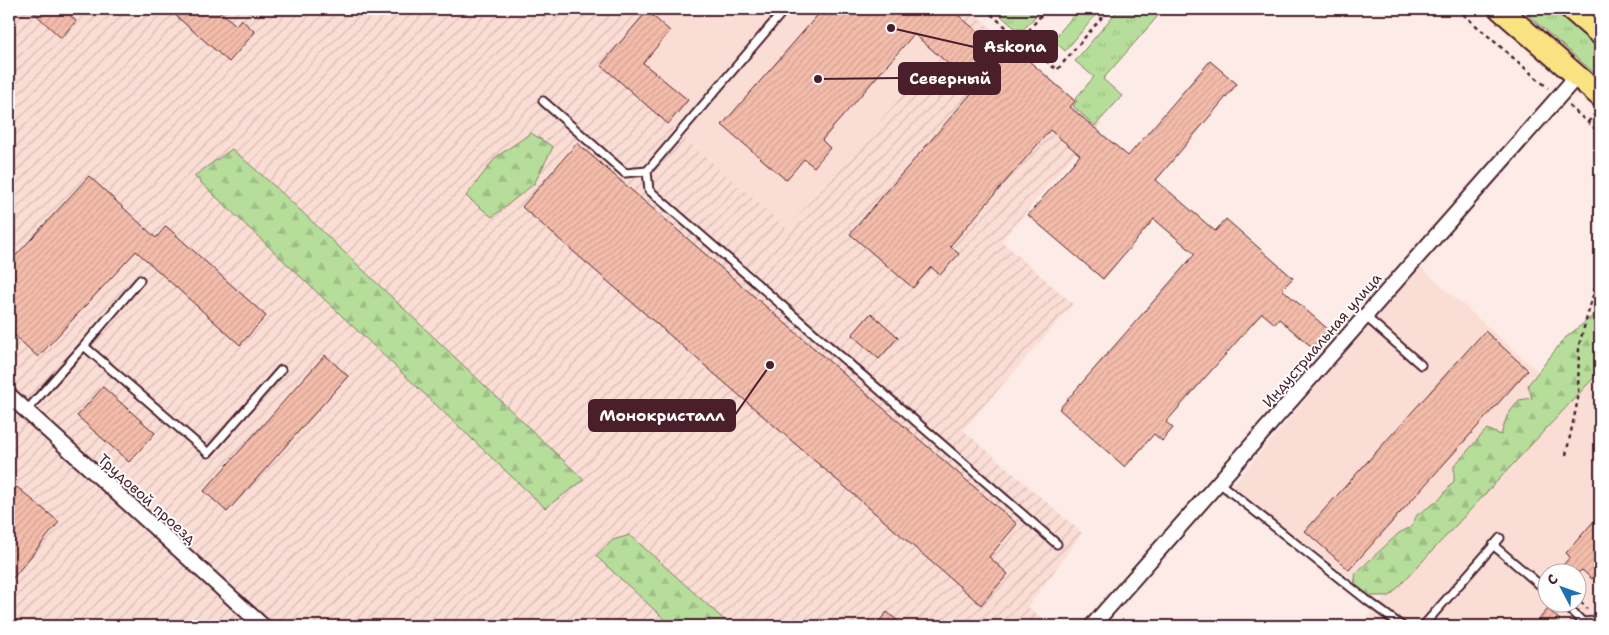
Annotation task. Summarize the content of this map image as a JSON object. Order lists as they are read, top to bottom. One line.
{"streets":{"street":["Индустриальная улица","Трудовой проезд"]},"places":["Askona","Северный","Монокристалл"],"north":"top left"}
